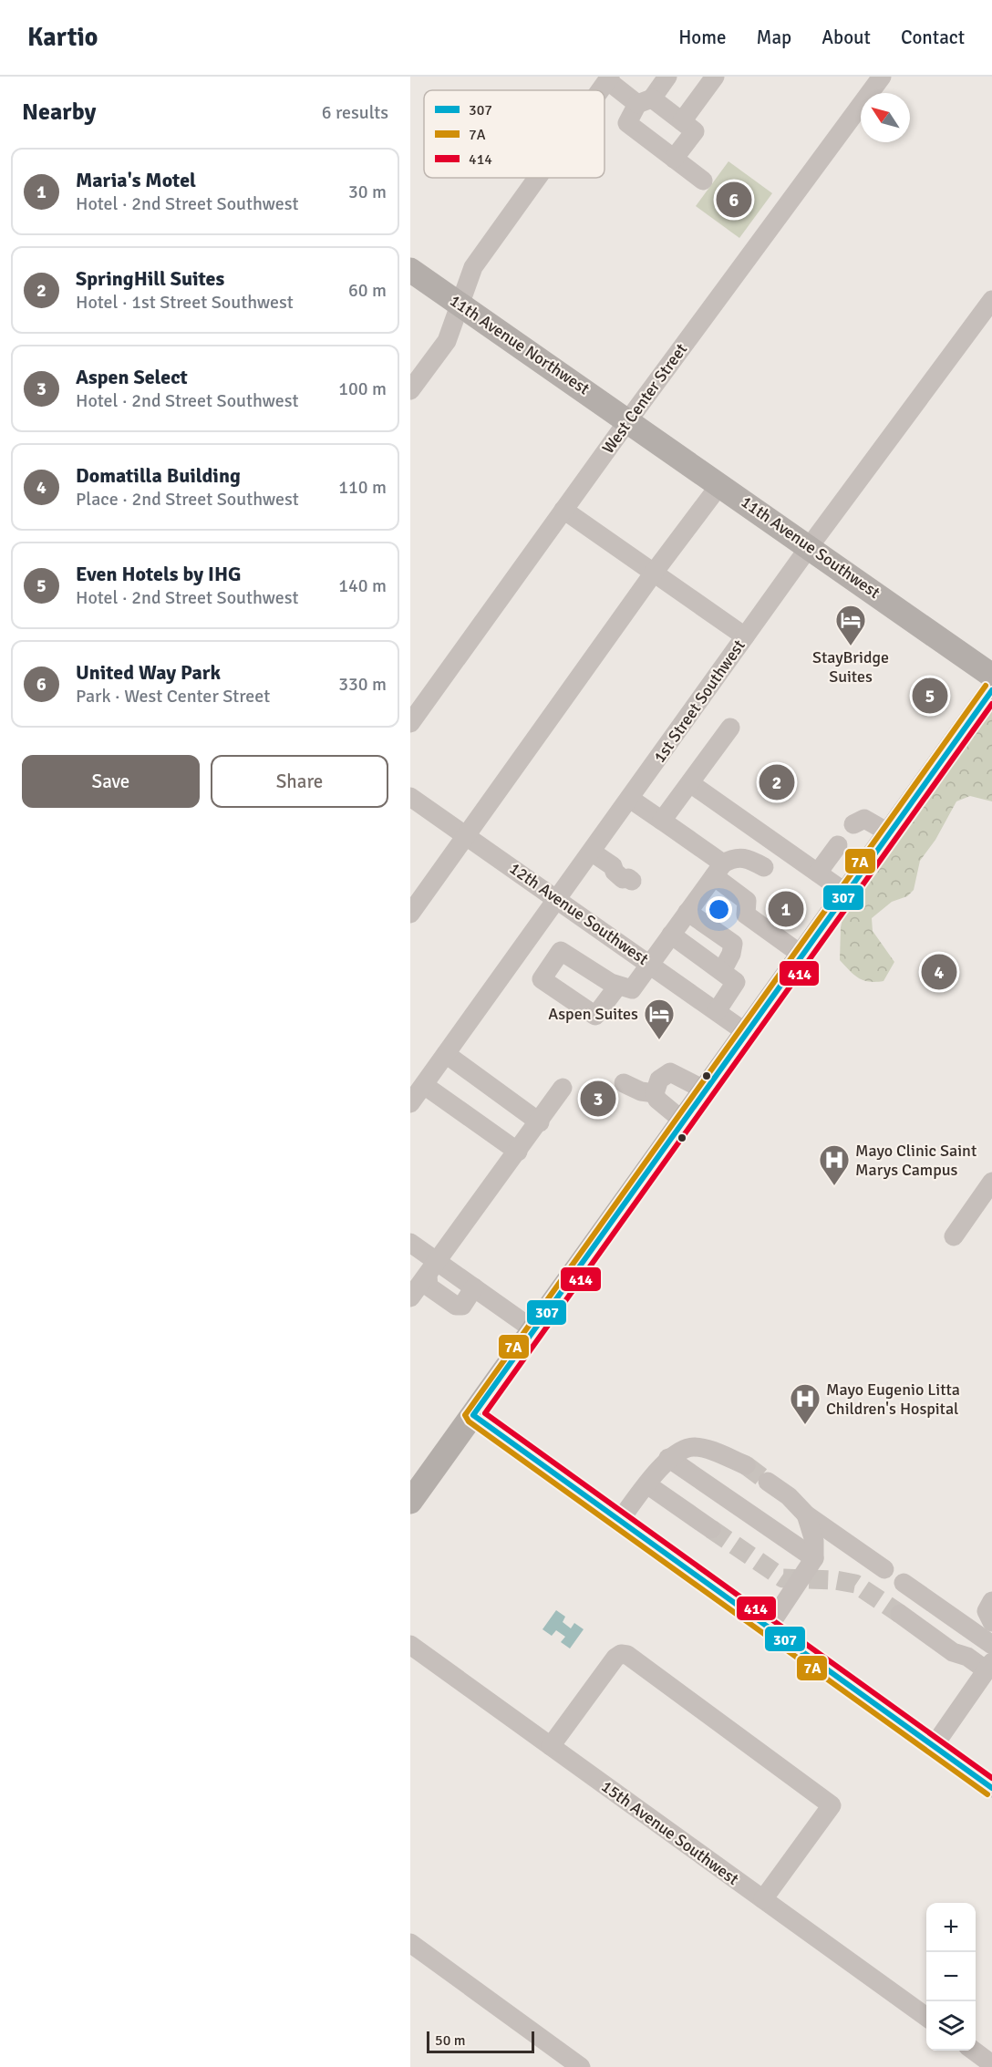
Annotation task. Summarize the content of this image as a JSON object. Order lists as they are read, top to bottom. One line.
{"streets":{"main road":["11th Avenue Northwest","11th Avenue Southwest"],"street":["West Center Street","1st Street Southwest","12th Avenue Southwest","15th Avenue Southwest"]},"crossings":[["11th Avenue Northwest","West Center Street"],["11th Avenue Northwest","11th Avenue Southwest"],["West Center Street","11th Avenue Southwest"],["11th Avenue Southwest","1st Street Southwest"],["1st Street Southwest","12th Avenue Southwest"]],"places":{"hotel":["StayBridge Suites","Aspen Suites"],"hospital":["Mayo Clinic Saint Marys Campus","Mayo Eugenio Litta Children's Hospital"]},"lines":["transit line 7A","transit line 307","transit line 414"],"legend":["307","7A","414"],"scale_bar":"50 m","north":"top left","page":{"header":"Kartio","nav":["Home","Map","About","Contact"],"heading":["Nearby","6 results"],"list":[{"mark":"1","name":"Maria's Motel","note":"Hotel · 2nd Street Southwest","value":"30 m"},{"mark":"2","name":"SpringHill Suites","note":"Hotel · 1st Street Southwest","value":"60 m"},{"mark":"3","name":"Aspen Select","note":"Hotel · 2nd Street Southwest","value":"100 m"},{"mark":"4","name":"Domatilla Building","note":"Place · 2nd Street Southwest","value":"110 m"},{"mark":"5","name":"Even Hotels by IHG","note":"Hotel · 2nd Street Southwest","value":"140 m"},{"mark":"6","name":"United Way Park","note":"Park · West Center Street","value":"330 m"}],"pins":["6","5","2","1","4","3"],"buttons":["Save","Share"],"map_buttons":["+","−"],"scale":"50 m"}}
